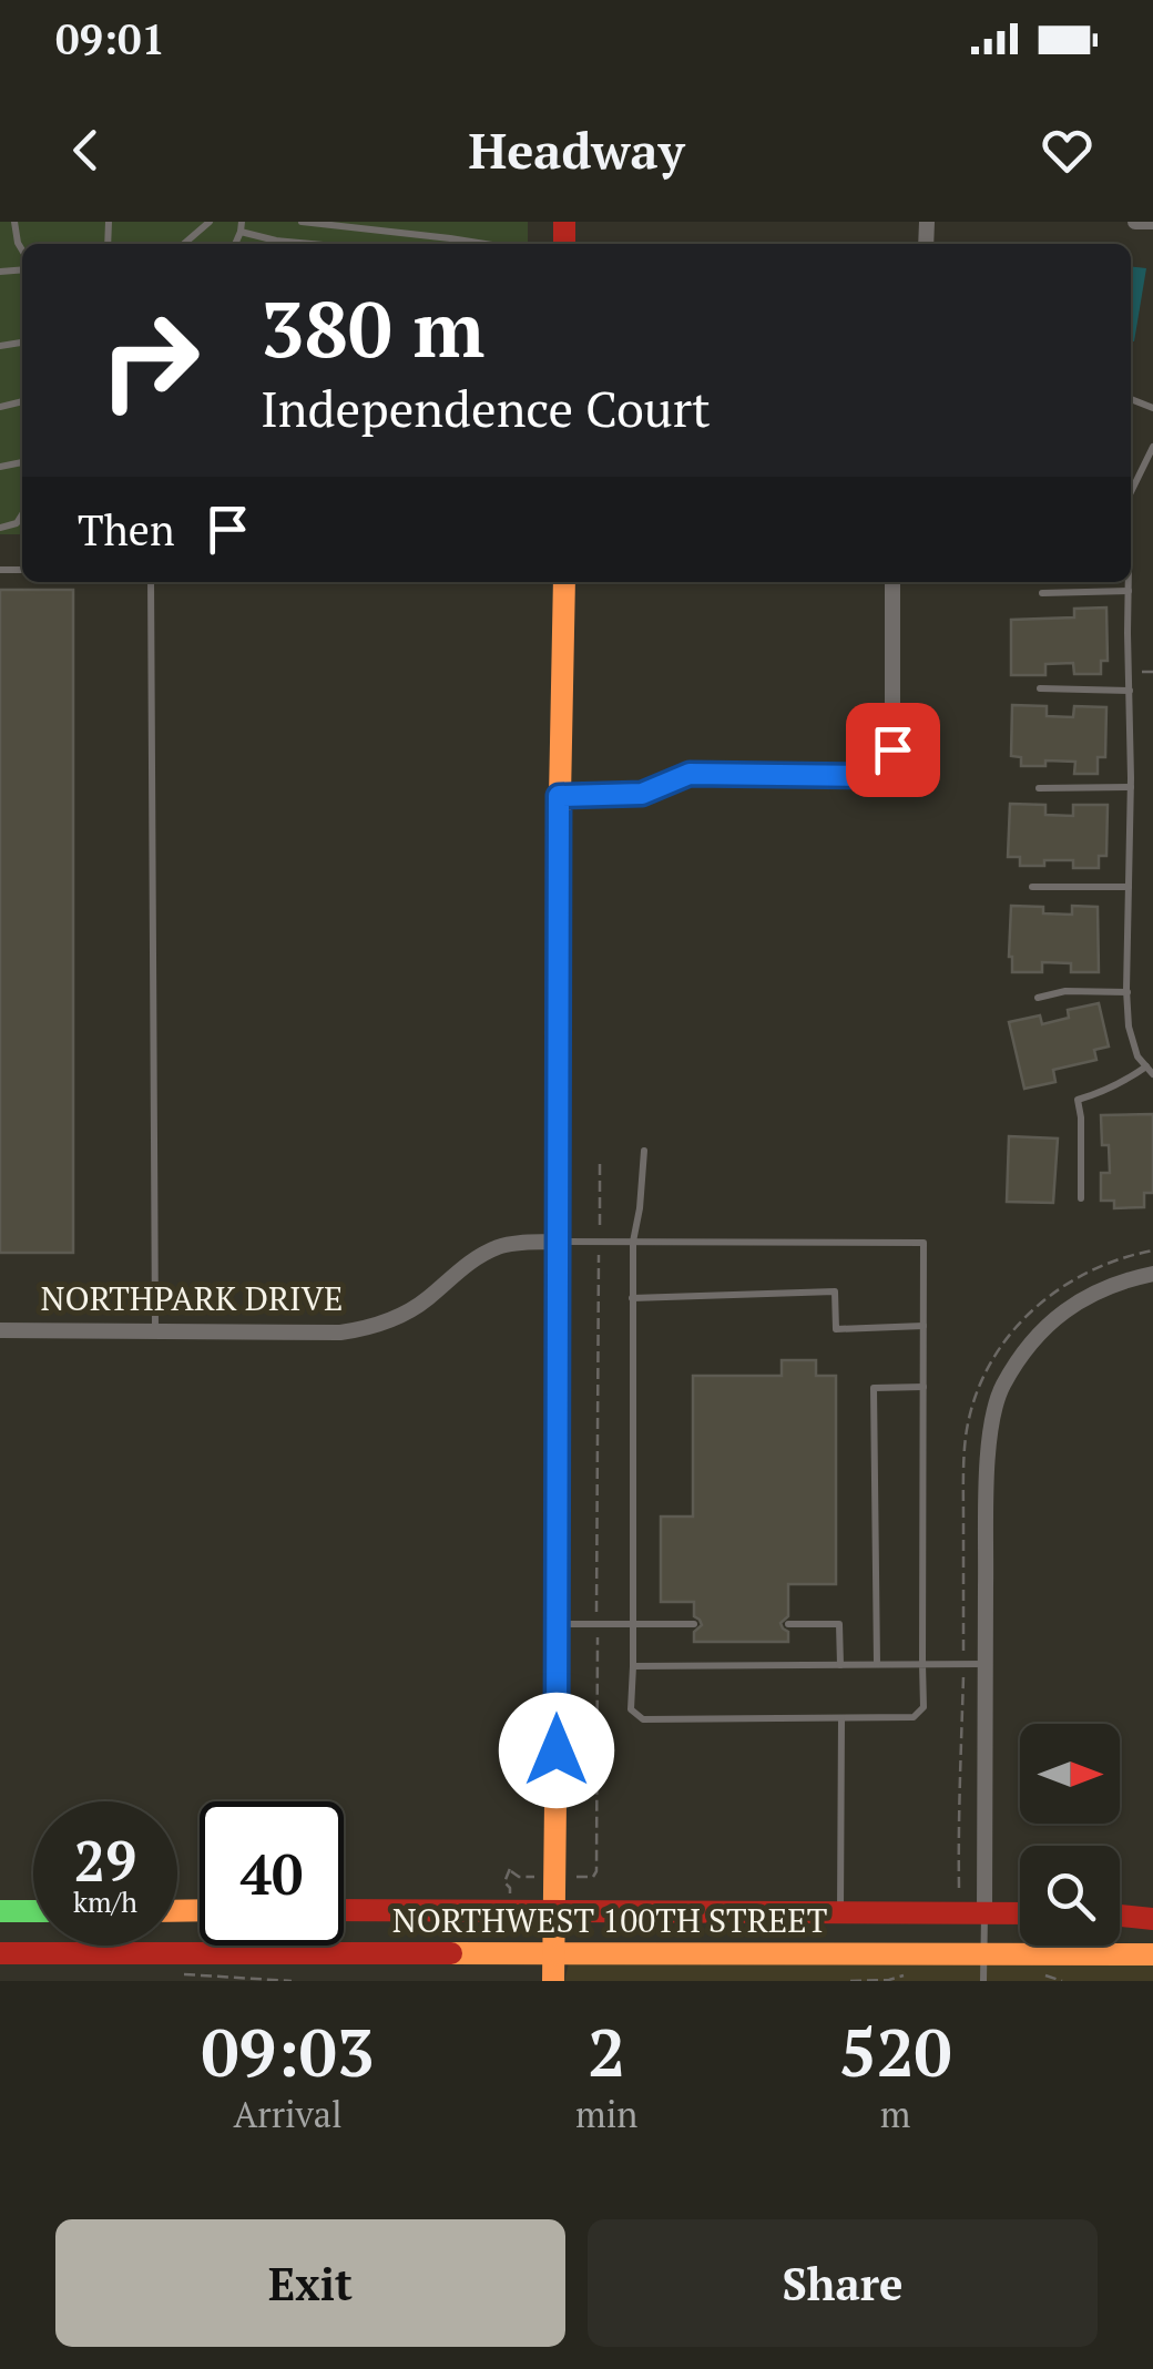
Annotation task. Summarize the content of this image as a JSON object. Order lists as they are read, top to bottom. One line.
{"streets":{"street":["NORTHPARK DRIVE","NORTHWEST 100TH STREET"]},"north":"right","page":{"status":"09:01","header":"Headway","turn":["380 m","Independence Court"],"then":"Then","speed":"29 km/h","limit":"40","eta":["09:03","Arrival","2","min","520","m"],"buttons":["Exit","Share"]}}
